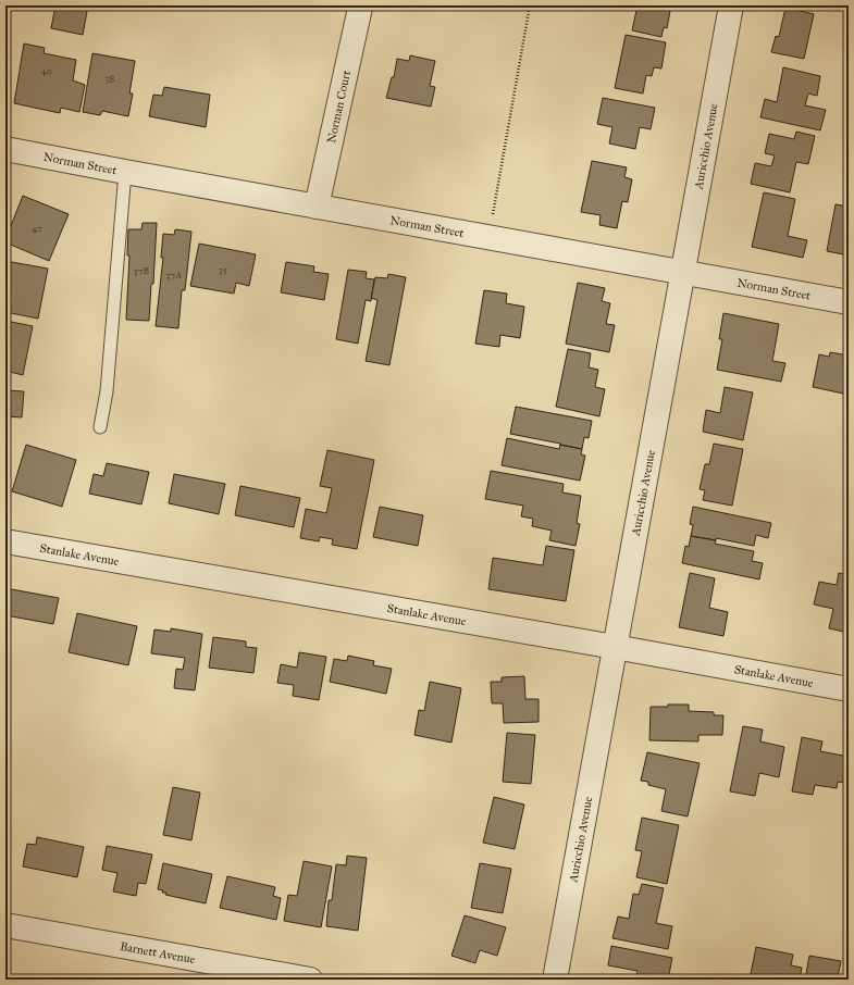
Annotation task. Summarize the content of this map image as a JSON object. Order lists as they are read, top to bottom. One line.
{"streets":{"street":["Norman Court","Auricchio Avenue","Norman Street","Stanlake Avenue","Barnett Avenue"]},"crossings":[["Norman Court","Norman Street"],["Auricchio Avenue","Norman Street"],["Auricchio Avenue","Stanlake Avenue"]],"house_numbers":["40","38","47","35","37B","37A"]}
